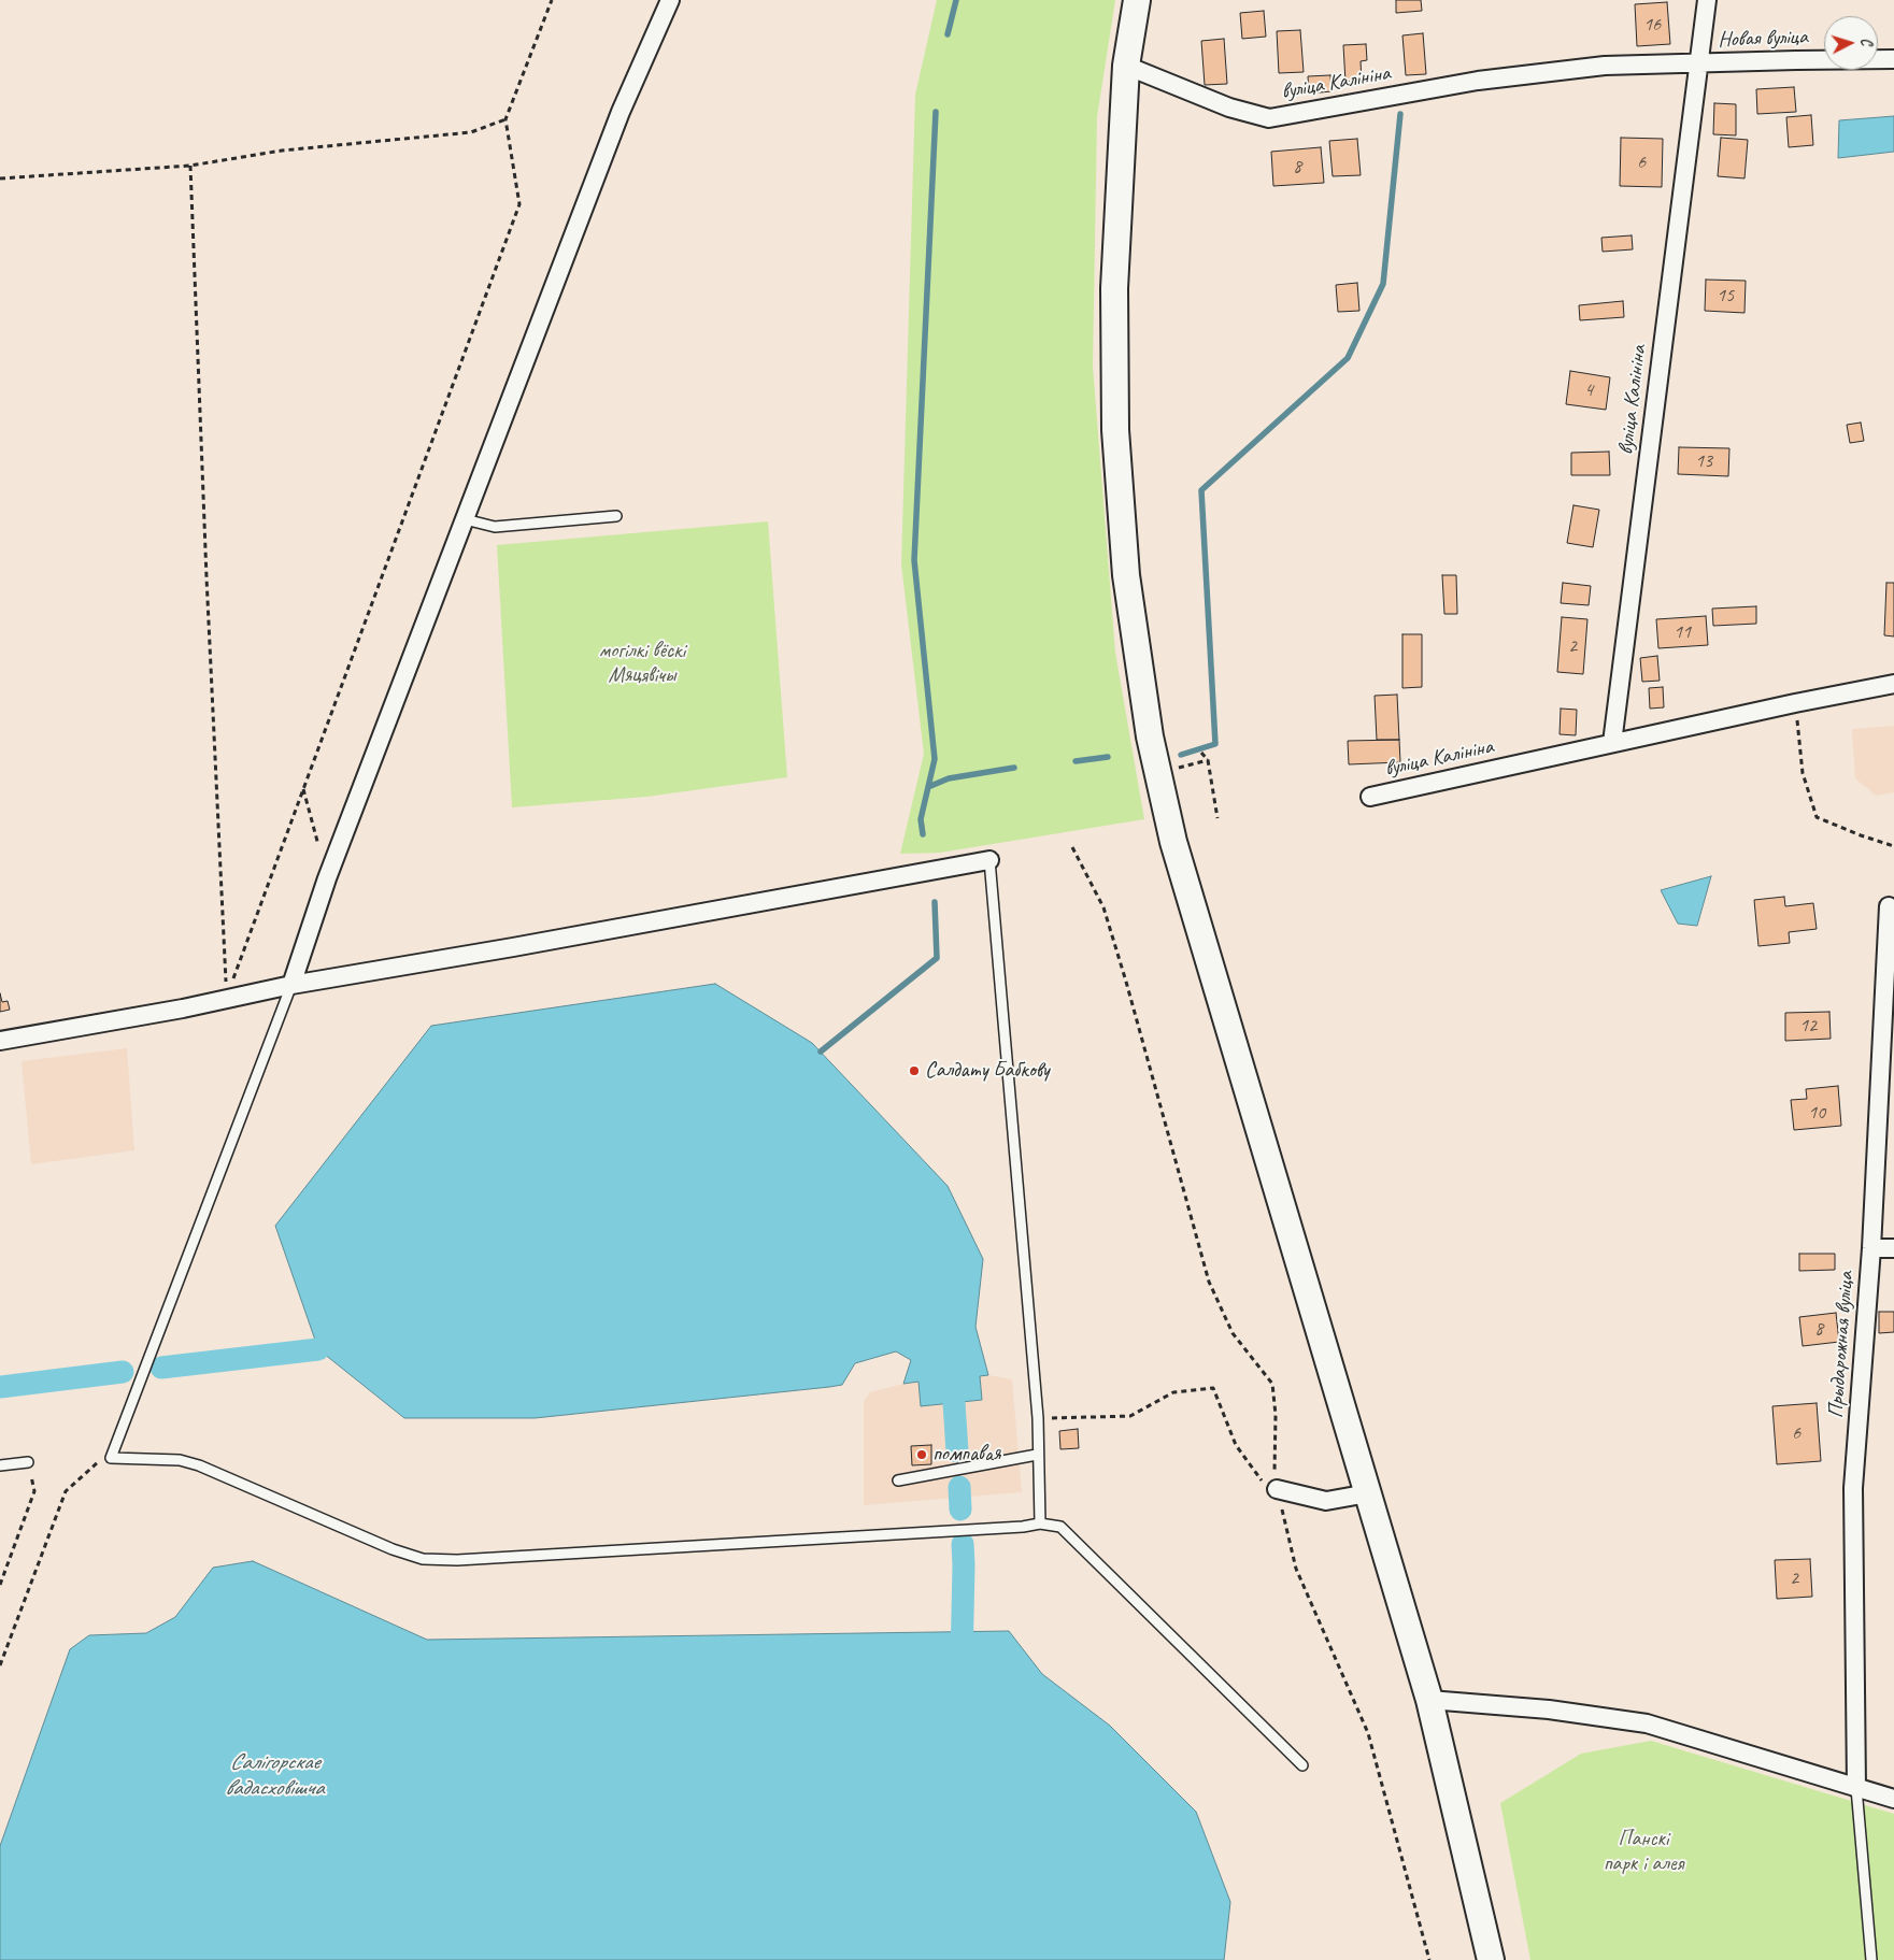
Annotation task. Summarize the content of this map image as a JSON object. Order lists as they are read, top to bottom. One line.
{"streets":{"street":["Новая вуліца","вуліца Калініна","Прыдарожная вуліца"]},"crossings":[["Новая вуліца","вуліца Калініна"]],"water":["Салігорскае вадасховішча"],"parks":["могілкі вёскі Мяцявічы","Панскі парк і алея"],"places":["Салдату Бабкову","помпавая"],"house_numbers":["16","6","8","15","4","13","11","2","12","10","8","6","2"],"north":"right"}
